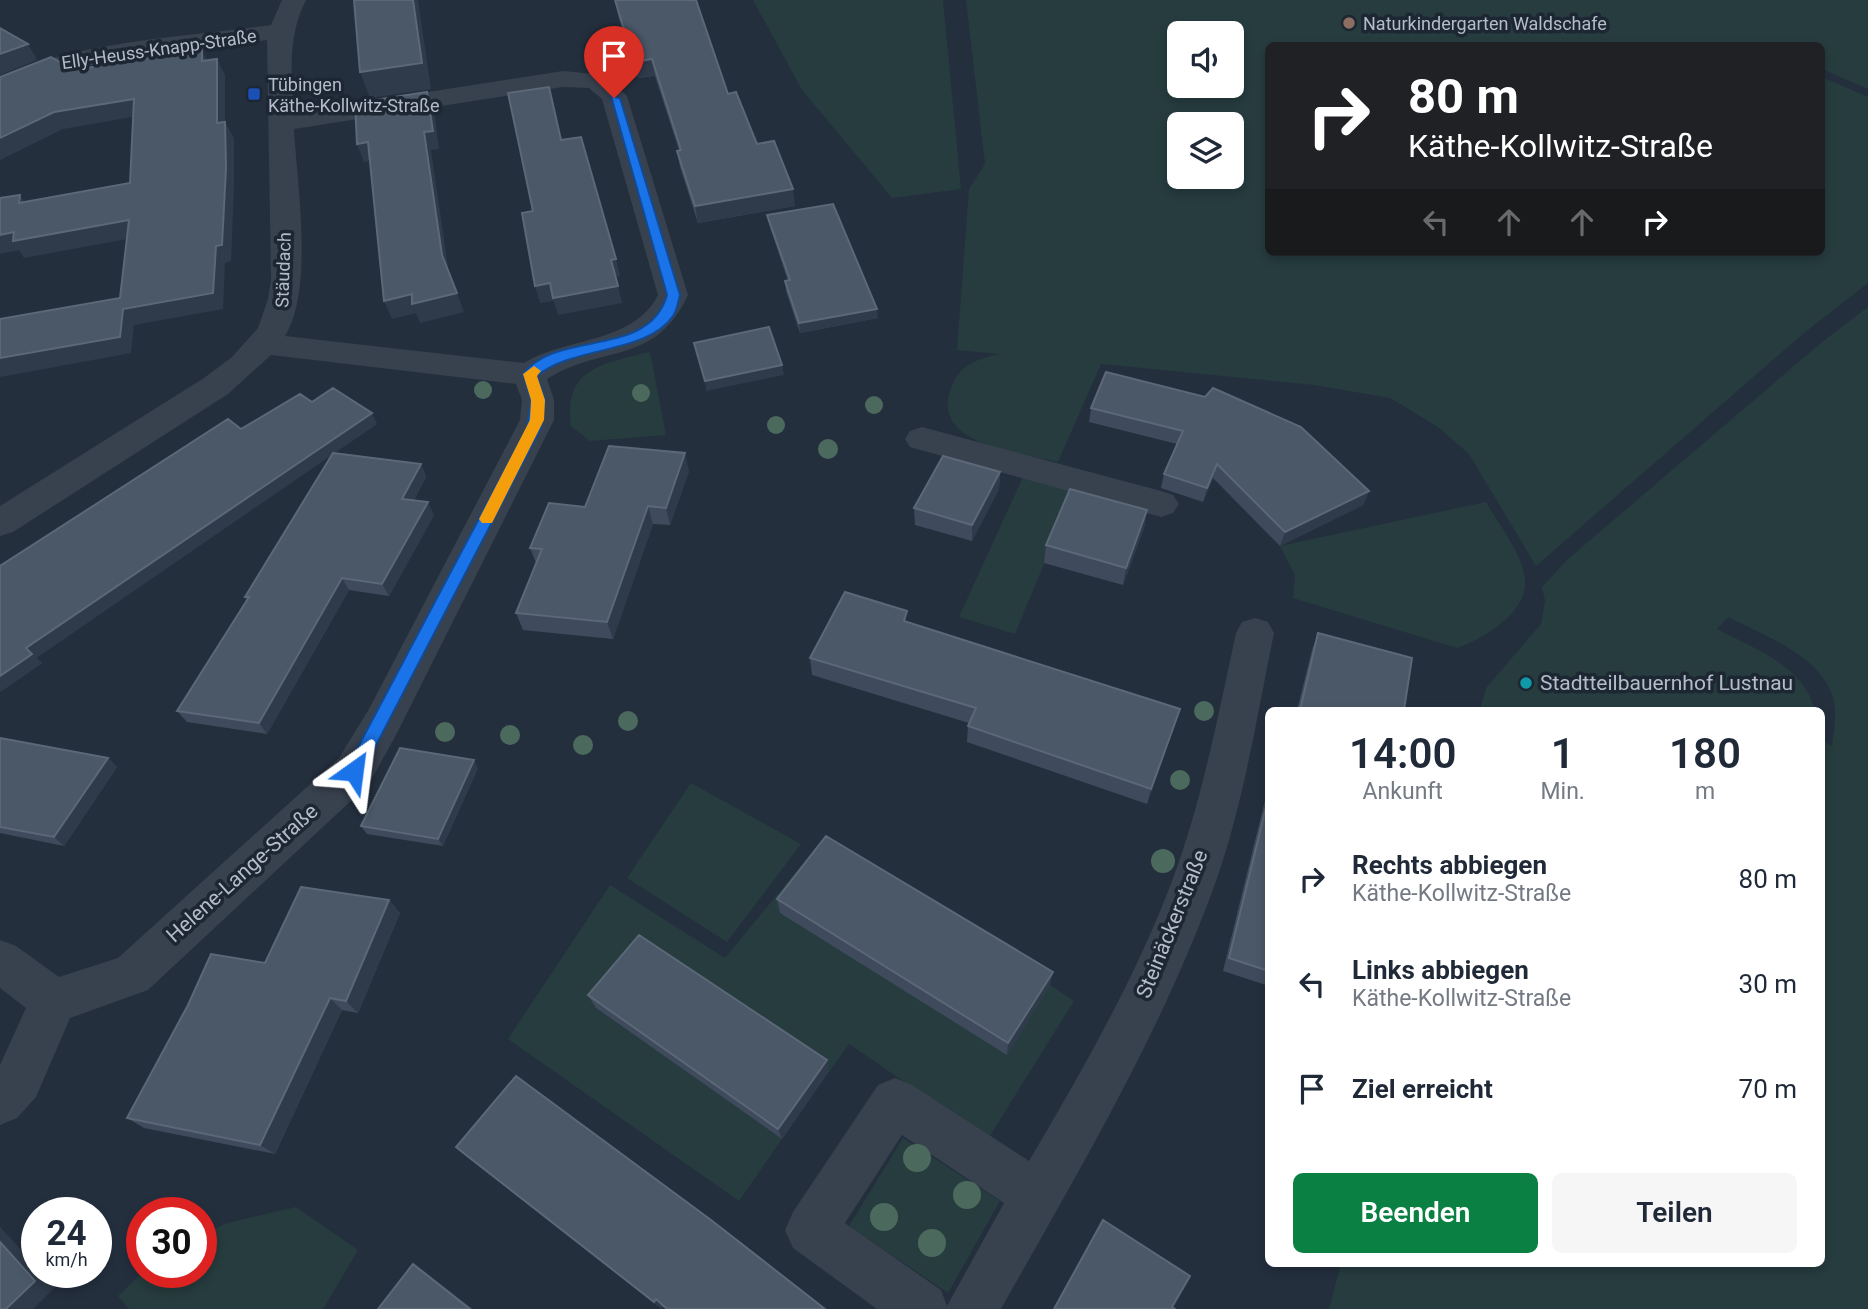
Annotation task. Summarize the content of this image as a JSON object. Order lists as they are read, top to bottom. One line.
{"streets":{"street":["Elly-Heuss-Knapp-Straße","Stäudach","Helene-Lange-Straße","Steinäckerstraße"]},"crossings":[["Elly-Heuss-Knapp-Straße","Stäudach"]],"places":{"other":["Naturkindergarten Waldschafe","Stadtteilbauernhof Lustnau"],"transit":["Tübingen Käthe-Kollwitz-Straße"]},"page":{"turn":["80 m","Käthe-Kollwitz-Straße"],"eta":["14:00","Ankunft","1","Min.","180","m"],"list":[{"name":"Rechts abbiegen","note":"Käthe-Kollwitz-Straße","value":"80 m"},{"name":"Links abbiegen","note":"Käthe-Kollwitz-Straße","value":"30 m"},{"name":"Ziel erreicht","value":"70 m"}],"buttons":["Beenden","Teilen"],"speed":"24 km/h","limit":"30"}}
